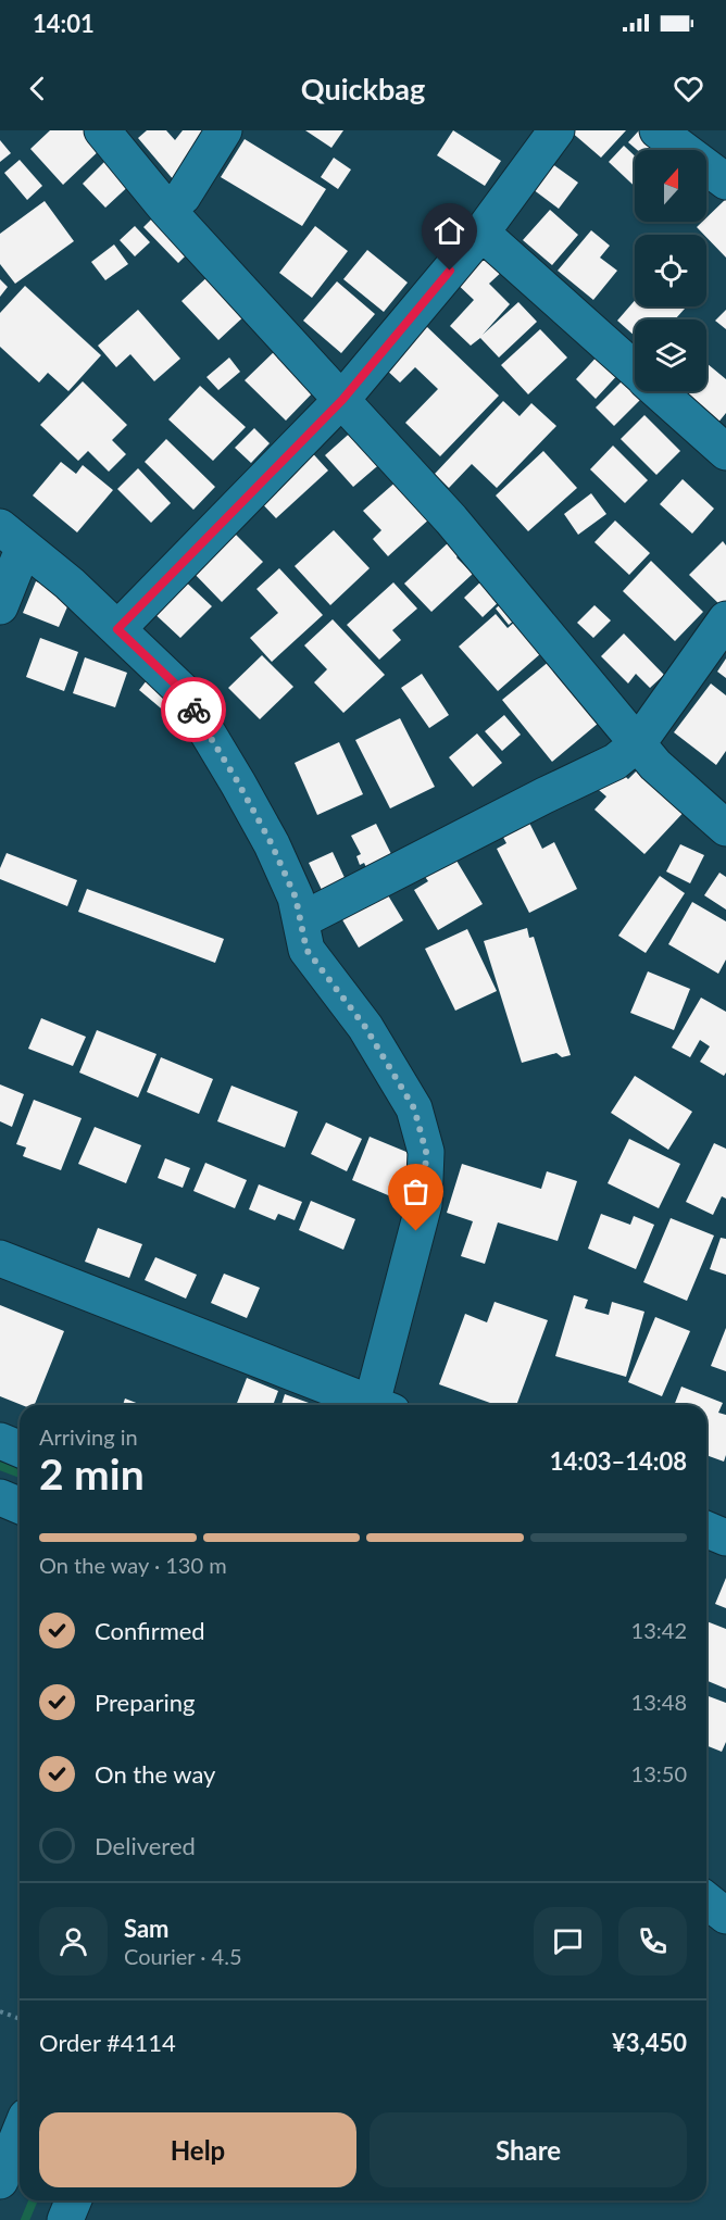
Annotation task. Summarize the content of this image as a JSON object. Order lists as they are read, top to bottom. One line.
{"north":"top","page":{"status":"14:01","header":"Quickbag","heading":["2 min","Arriving in","14:03–14:08"],"panel":["Sam","Courier · 4.5","Order #4114","¥3,450"],"bar":"On the way · 130 m","list":[["Confirmed","13:42"],["Preparing","13:48"],["On the way","13:50"],"Delivered"],"buttons":["Help","Share"]}}
